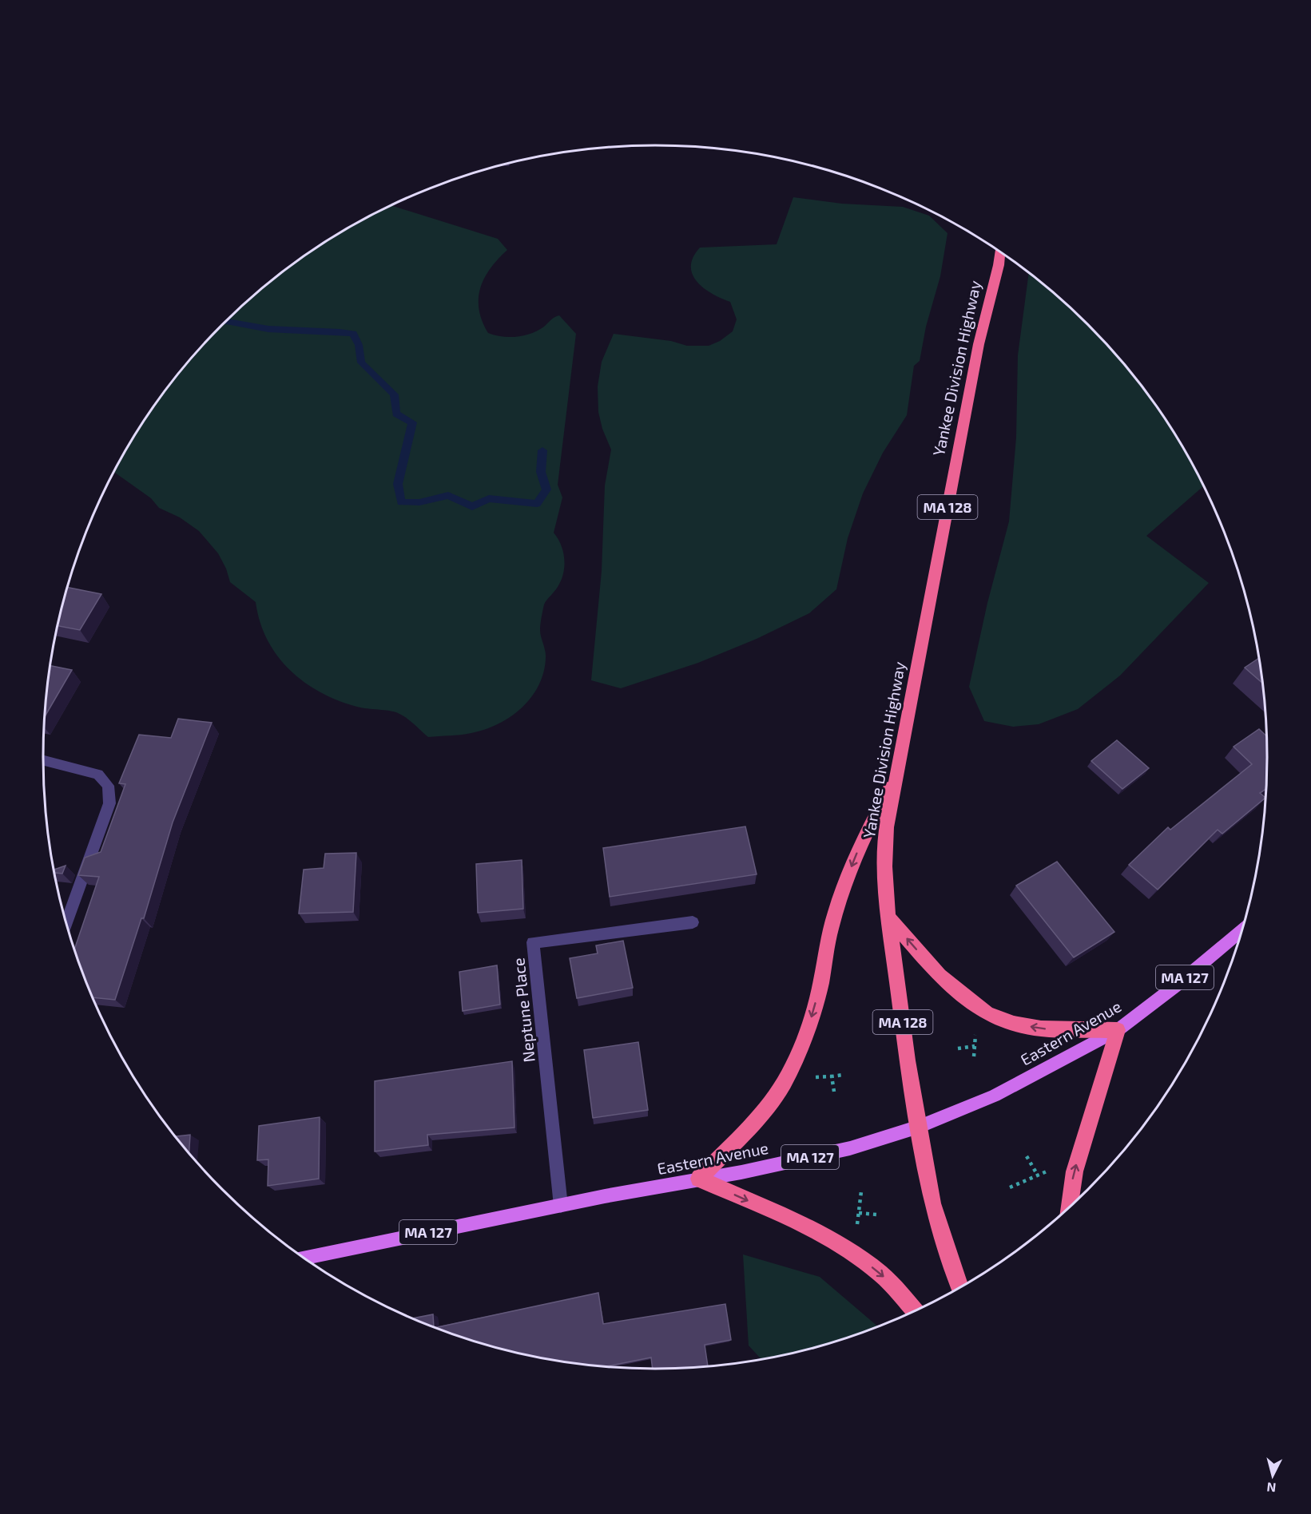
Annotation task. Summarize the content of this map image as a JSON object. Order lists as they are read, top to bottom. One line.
{"streets":{"highway":["Yankee Division Highway","MA 128"],"main road":["MA 127","Eastern Avenue"],"street":["Neptune Place"]},"crossings":[["Yankee Division Highway","Eastern Avenue"],["Neptune Place","Eastern Avenue"]],"north":"bottom"}
